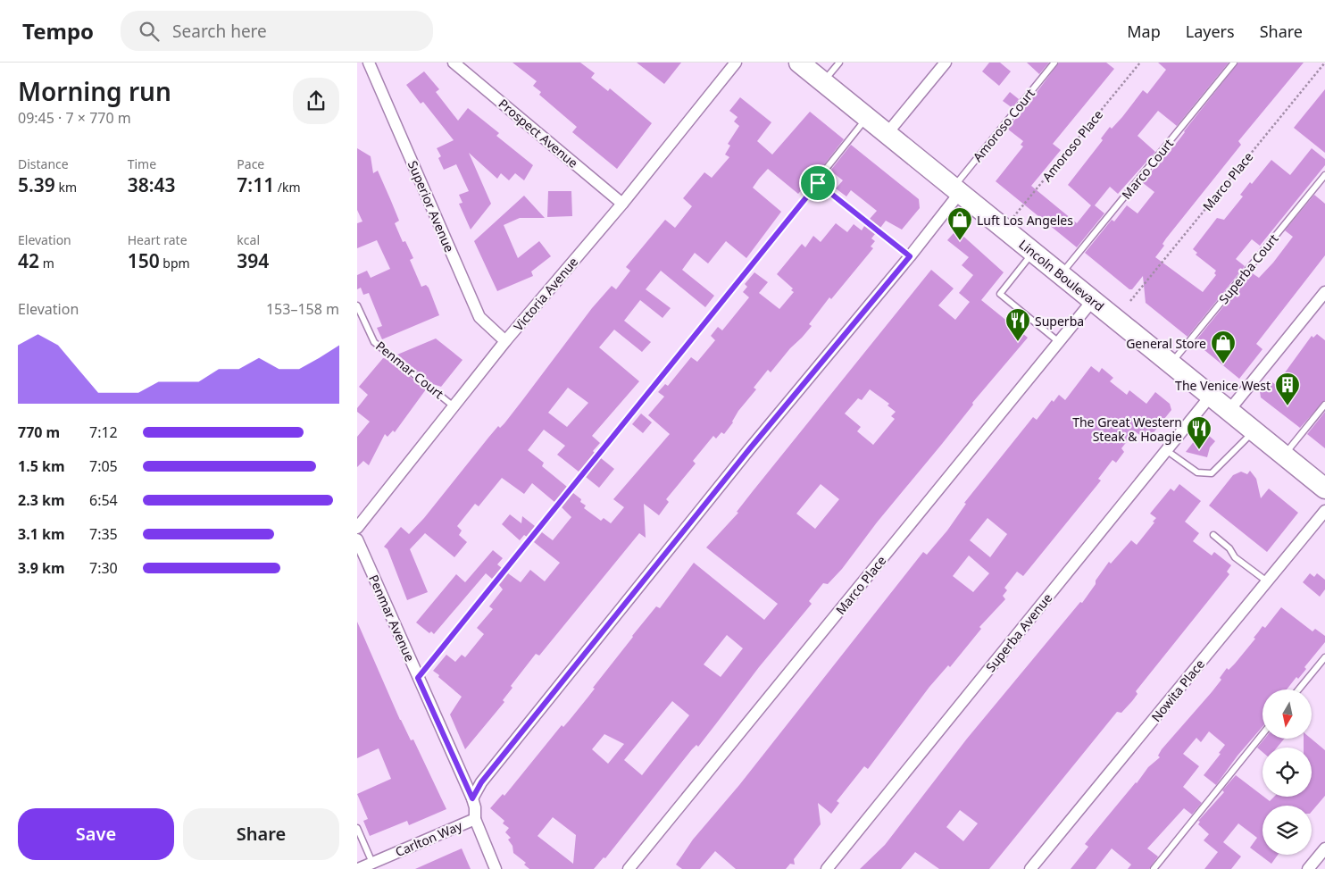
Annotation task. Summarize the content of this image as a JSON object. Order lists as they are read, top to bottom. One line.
{"streets":{"highway":["Lincoln Boulevard"],"street":["Prospect Avenue","Marco Place","Superior Avenue","Victoria Avenue","Penmar Avenue","Superba Avenue","Nowita Place","Carlton Way"],"lane":["Amoroso Court","Marco Court","Superba Court","Penmar Court"],"path":["Amoroso Place"]},"crossings":[["Amoroso Court","Lincoln Boulevard"],["Prospect Avenue","Victoria Avenue"],["Amoroso Place","Lincoln Boulevard"],["Marco Court","Lincoln Boulevard"],["Marco Place","Lincoln Boulevard"],["Superior Avenue","Victoria Avenue"],["Superba Court","Lincoln Boulevard"],["Lincoln Boulevard","Superba Avenue"],["Victoria Avenue","Penmar Court"],["Penmar Avenue","Carlton Way"]],"places":{"shop":["Luft Los Angeles","General Store"],"restaurant":["Superba","The Great Western Steak & Hoagie"],"building":["The Venice West"]},"north":"bottom","page":{"header":"Tempo","search":"Search here","nav":["Map","Layers","Share"],"heading":["Morning run","09:45 · 7 × 770 m"],"stats":[["Distance","5.39 km"],["Time","38:43"],["Pace","7:11 /km"],["Elevation","42 m"],["Heart rate","150 bpm"],["kcal","394"]],"chart":["Elevation","153–158 m"],"list":[{"name":"770 m","note":"7:12"},{"name":"1.5 km","note":"7:05"},{"name":"2.3 km","note":"6:54"},{"name":"3.1 km","note":"7:35"},{"name":"3.9 km","note":"7:30"}],"buttons":["Save","Share"]}}
